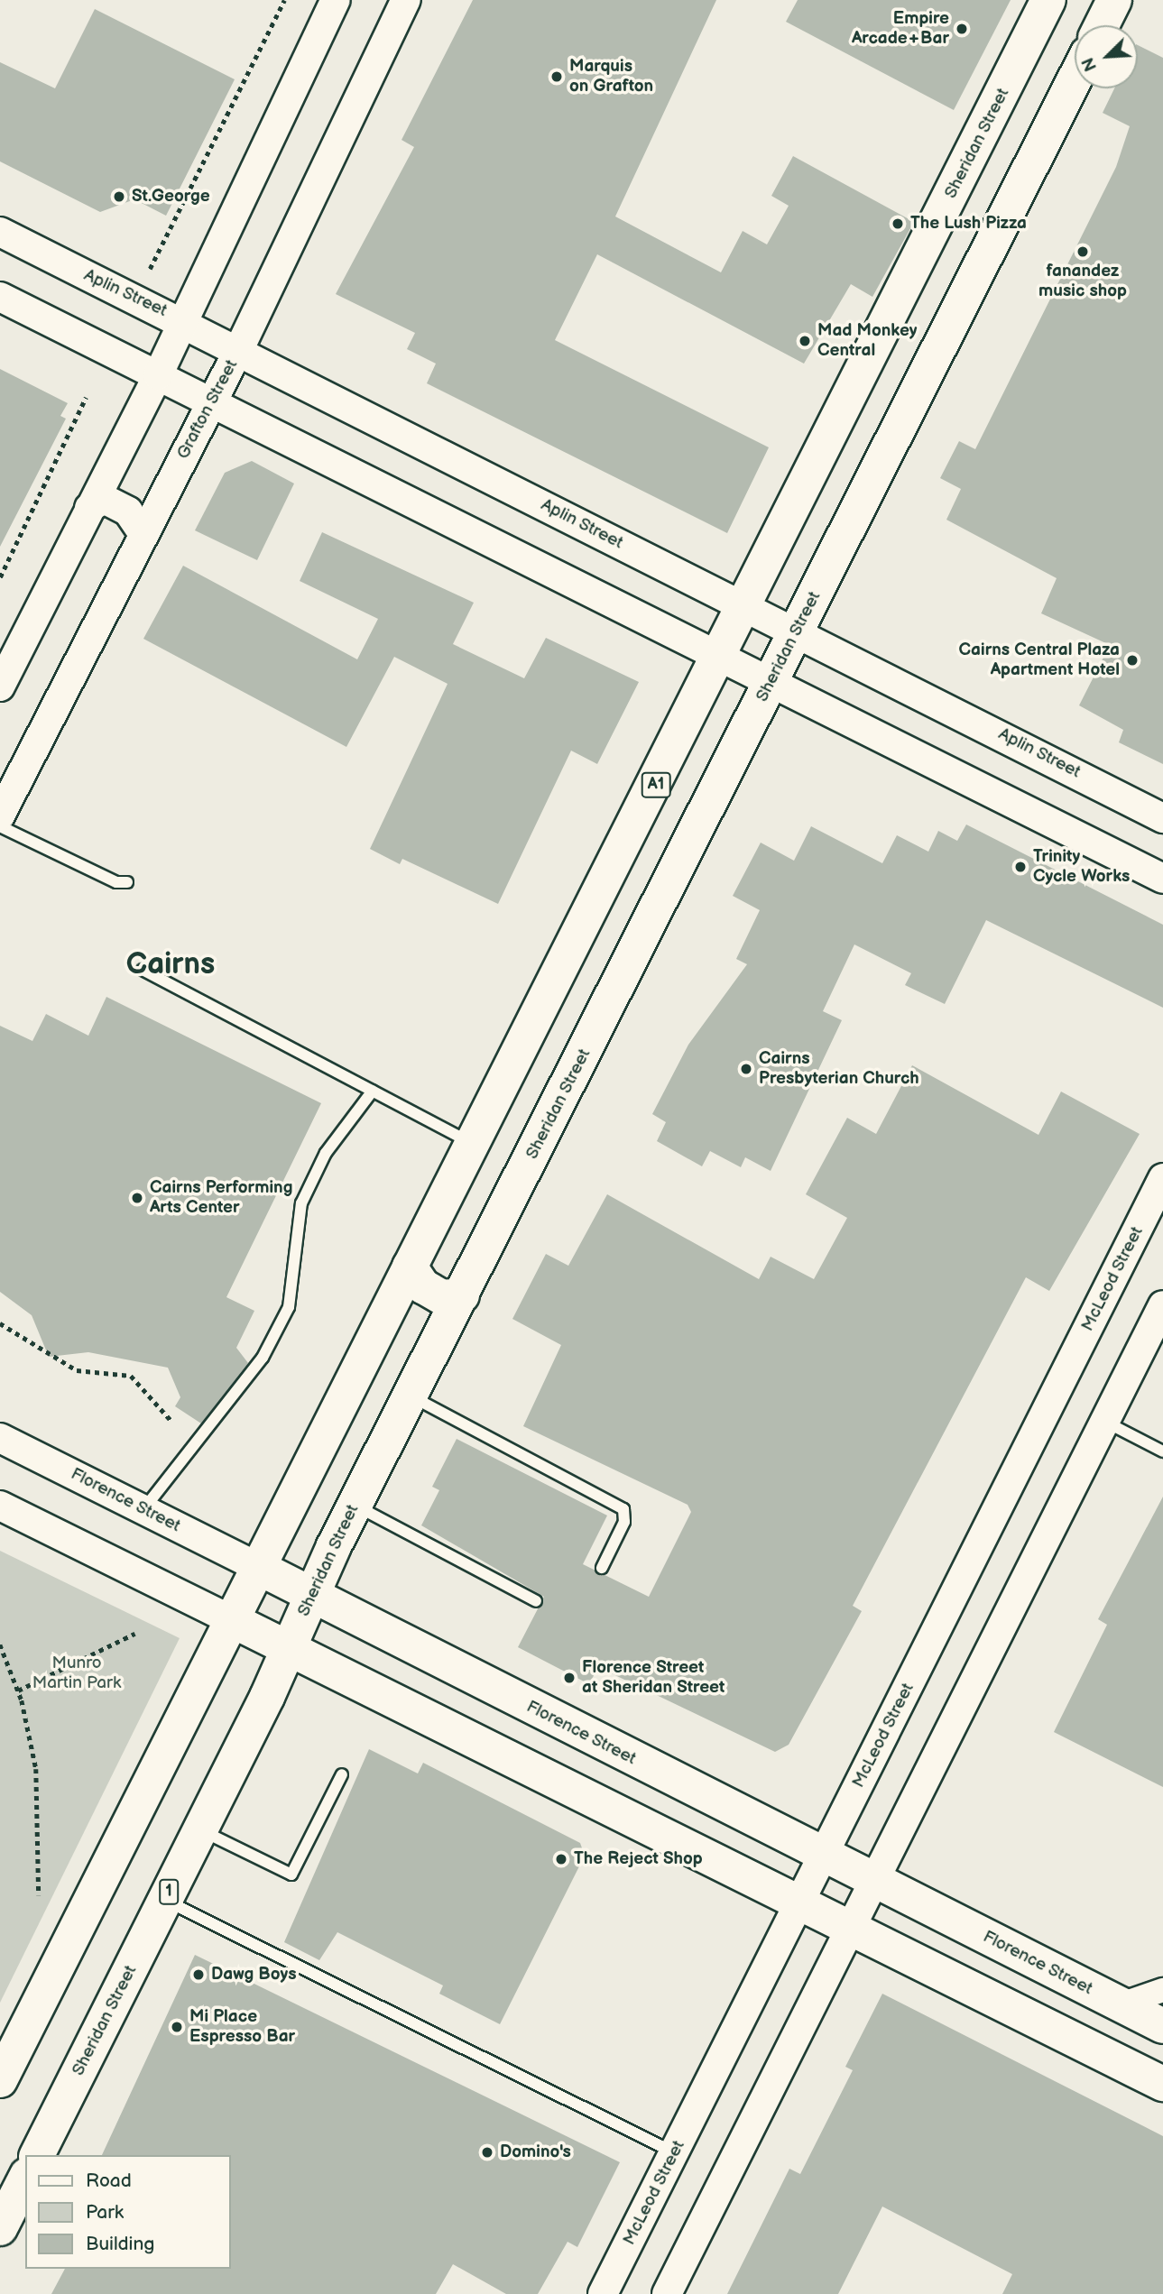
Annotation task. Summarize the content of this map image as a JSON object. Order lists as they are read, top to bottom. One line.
{"streets":{"main road":["Sheridan Street","A1","Florence Street","1"],"street":["Aplin Street","Grafton Street","McLeod Street"]},"crossings":[["Sheridan Street","Aplin Street"],["Sheridan Street","Florence Street"],["Aplin Street","Grafton Street"],["McLeod Street","Florence Street"]],"districts":["Cairns"],"parks":["Munro Martin Park"],"places":["Empire Arcade+Bar","Marquis on Grafton","St.George","The Lush Pizza","fanandez music shop","Mad Monkey Central","Cairns Central Plaza Apartment Hotel","Trinity Cycle Works","Cairns Presbyterian Church","Cairns Performing Arts Center","Florence Street at Sheridan Street","The Reject Shop","Dawg Boys","Mi Place Espresso Bar","Domino's"],"legend":["Road","Park","Building"],"north":"bottom left"}
